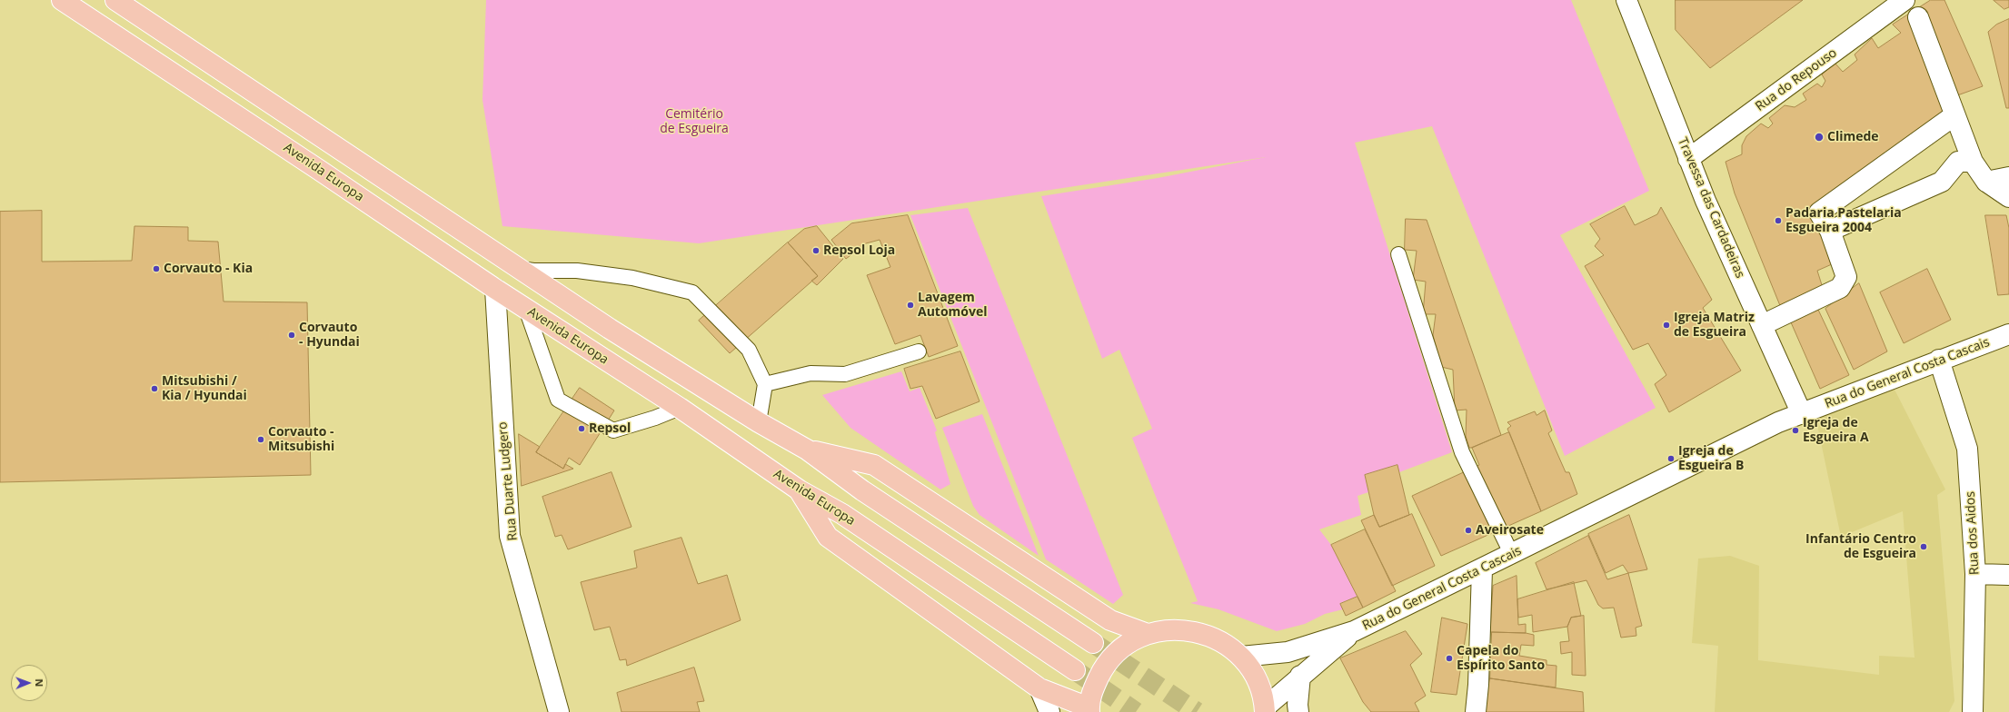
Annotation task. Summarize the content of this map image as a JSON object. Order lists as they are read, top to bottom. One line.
{"streets":{"main road":["Avenida Europa"],"street":["Rua do Repouso","Travessa das Cardadeiras","Rua do General Costa Cascais","Rua Duarte Ludgero","Rua dos Aidos"]},"crossings":[["Rua do Repouso","Travessa das Cardadeiras"],["Avenida Europa","Rua Duarte Ludgero"],["Travessa das Cardadeiras","Rua do General Costa Cascais"],["Rua do General Costa Cascais","Rua dos Aidos"]],"parks":["Cemitério de Esgueira"],"places":["Climede","Padaria Pastelaria Esgueira 2004","Repsol Loja","Corvauto - Kia","Lavagem Automóvel","Igreja Matriz de Esgueira","Corvauto - Hyundai","Mitsubishi / Kia / Hyundai","Repsol","Igreja de Esgueira A","Corvauto - Mitsubishi","Igreja de Esgueira B","Aveirosate","Infantário Centro de Esgueira","Capela do Espírito Santo"],"north":"right"}
